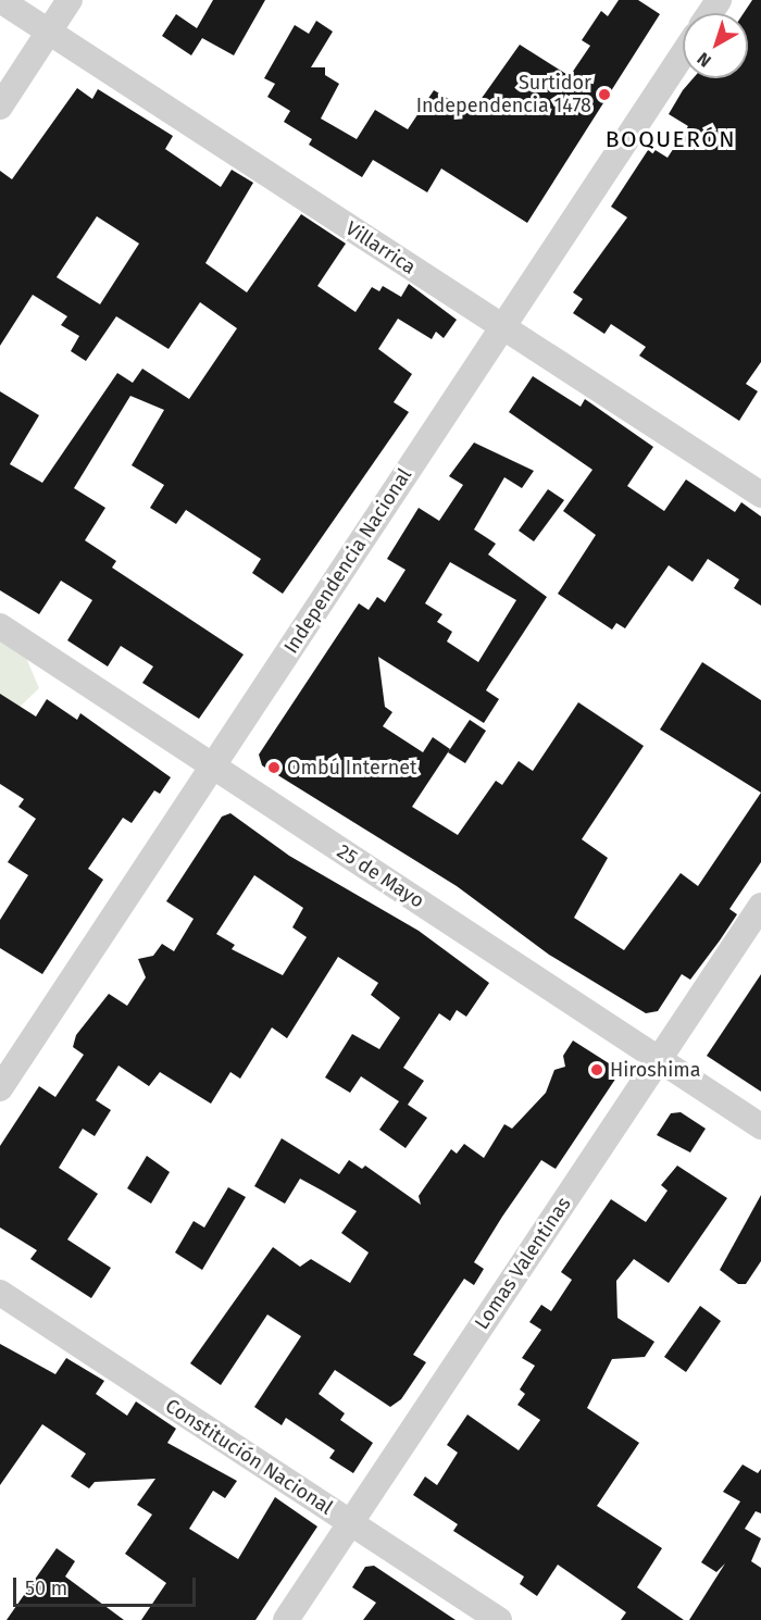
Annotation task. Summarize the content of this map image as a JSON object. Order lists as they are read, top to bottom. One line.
{"streets":{"street":["Villarrica","Independencia Nacional","25 de Mayo","Lomas Valentinas","Constitución Nacional"]},"crossings":[["Villarrica","Independencia Nacional"],["Independencia Nacional","25 de Mayo"],["25 de Mayo","Lomas Valentinas"],["Lomas Valentinas","Constitución Nacional"]],"districts":["BOQUERÓN"],"places":["Surtidor Independencia 1478","Ombú Internet","Hiroshima"],"scale_bar":"50 m","north":"bottom left"}
